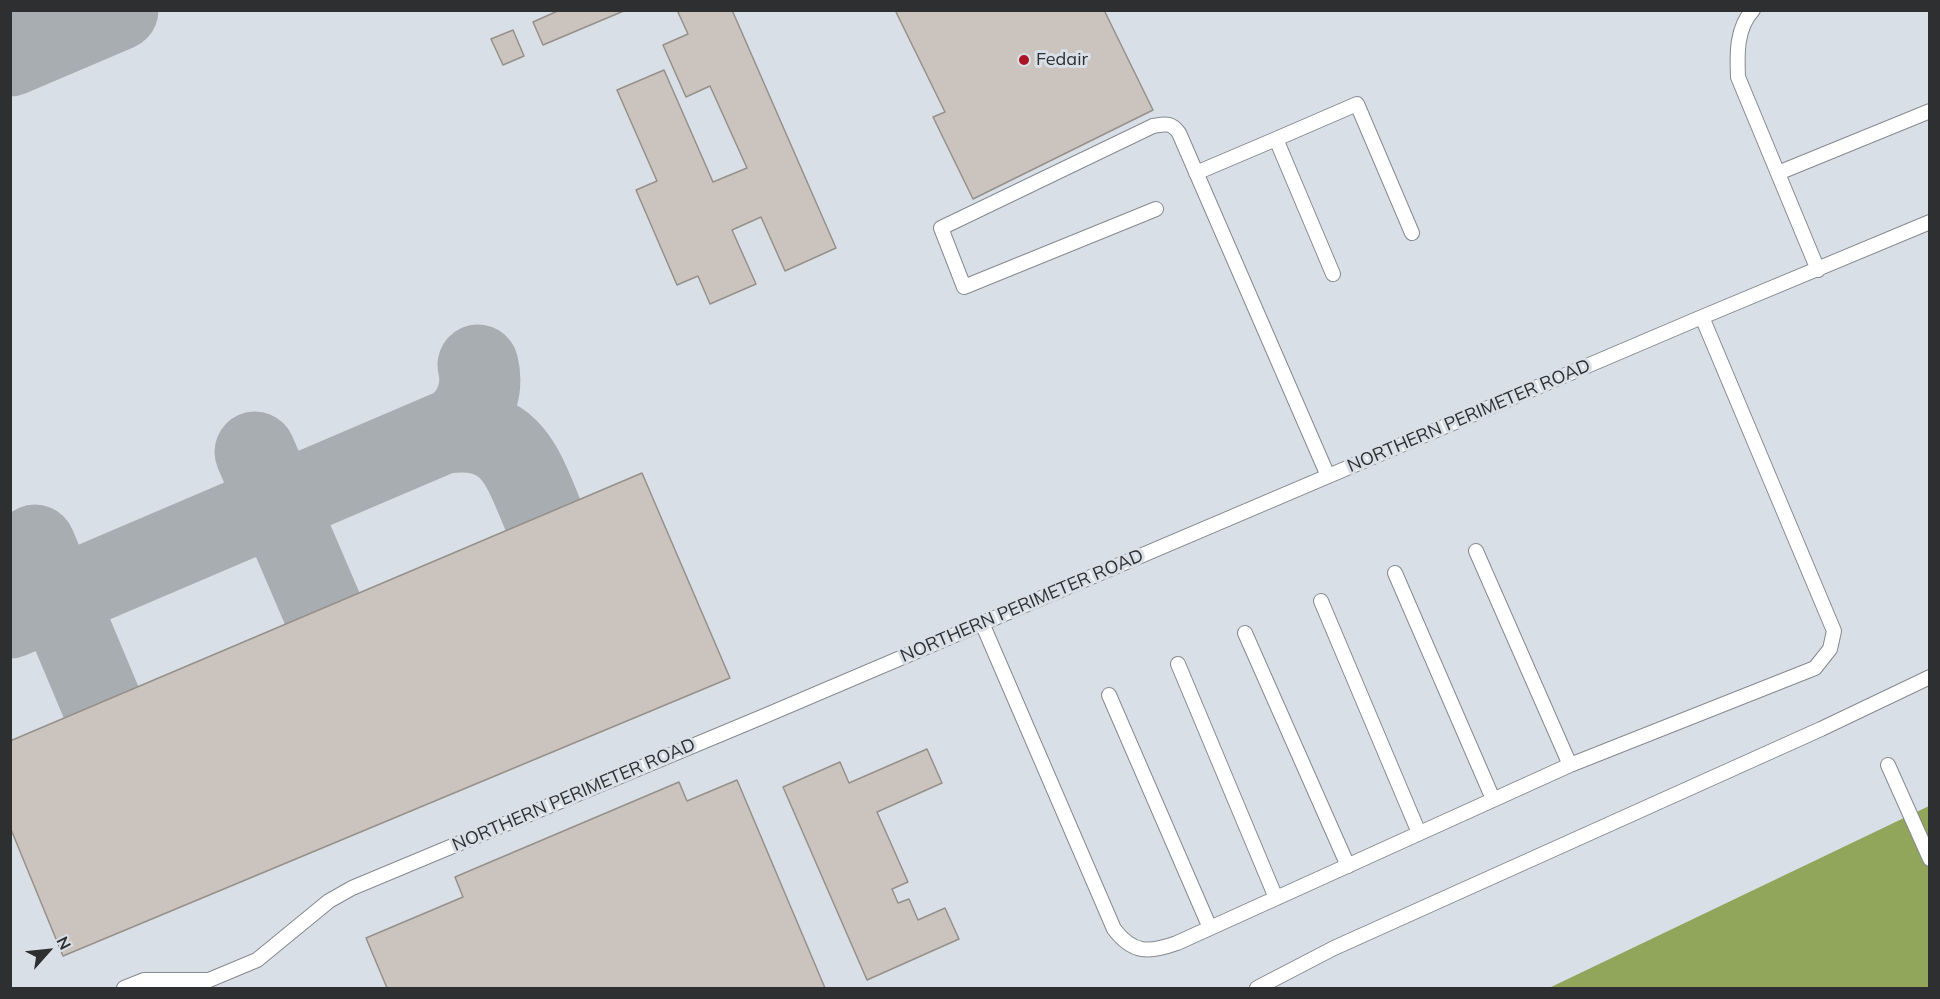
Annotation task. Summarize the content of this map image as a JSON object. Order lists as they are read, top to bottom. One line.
{"streets":{"lane":["NORTHERN PERIMETER ROAD"]},"places":["Fedair"],"north":"top right"}
